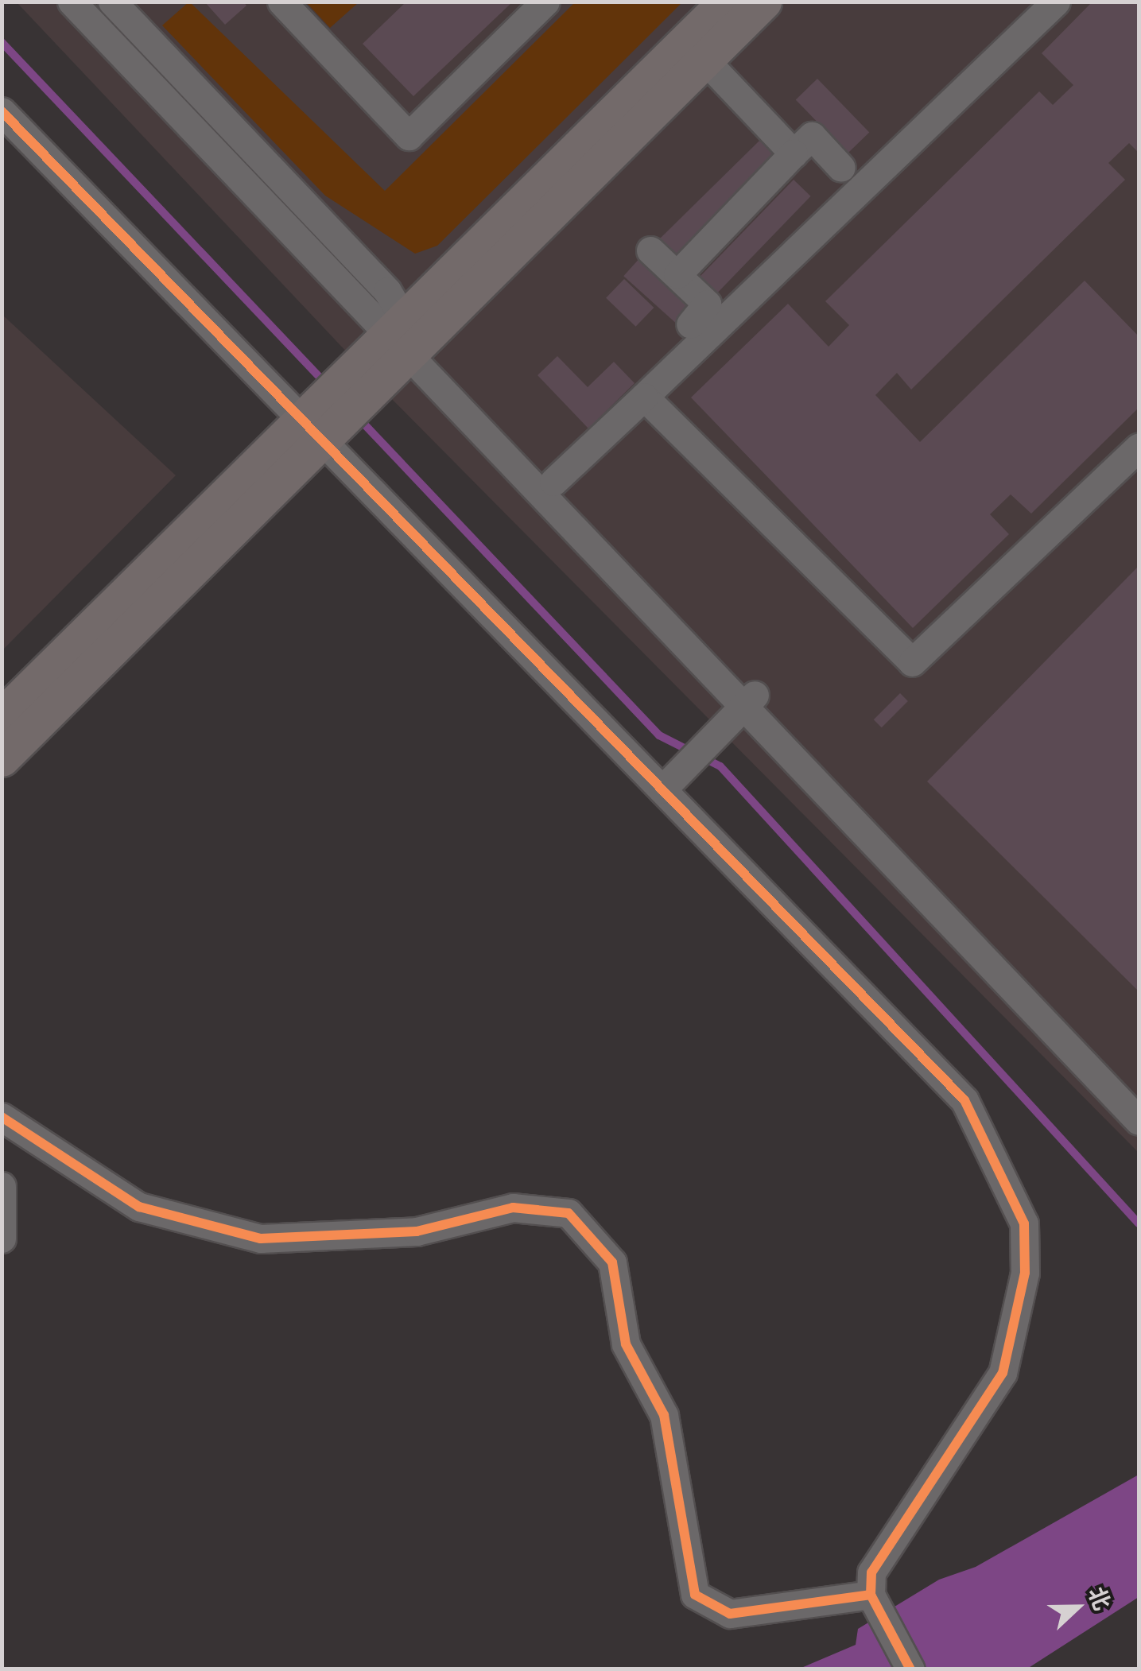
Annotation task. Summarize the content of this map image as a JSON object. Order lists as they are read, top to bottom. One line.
{"north":"right"}
